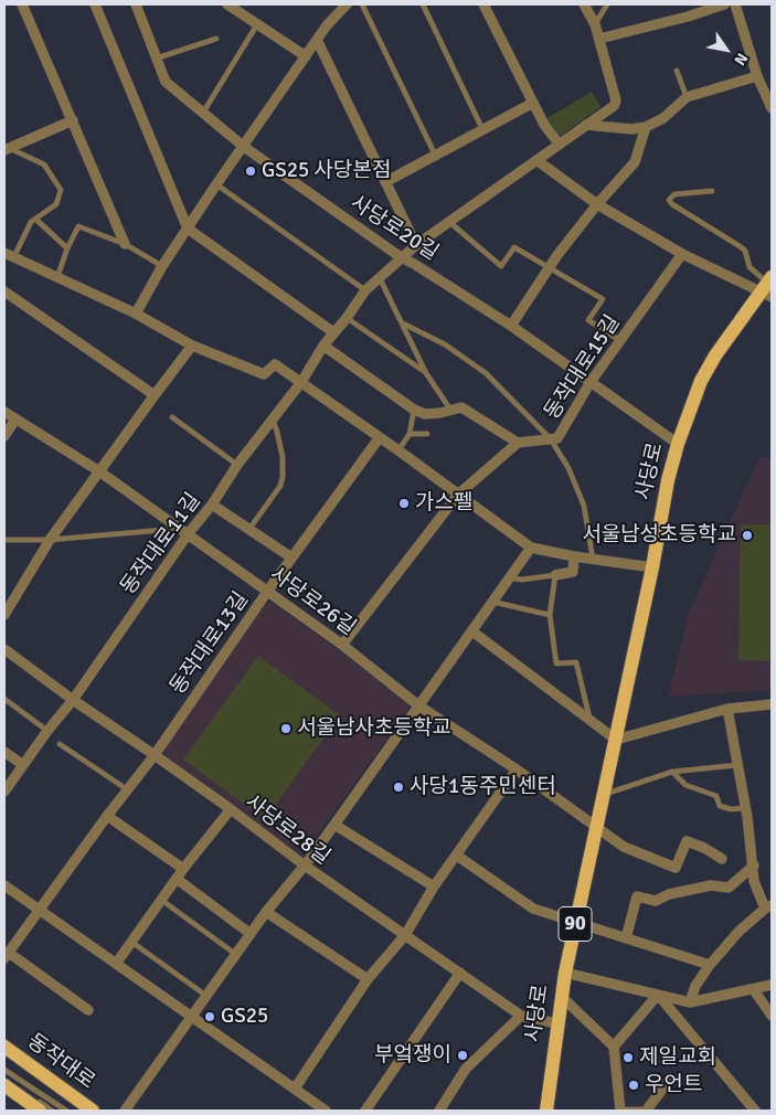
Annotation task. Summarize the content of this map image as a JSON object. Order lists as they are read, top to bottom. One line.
{"streets":{"main road":["사당로","90","동작대로"],"street":["사당로20길","동작대로15길","동작대로11길","사당로26길","동작대로13길","사당로28길"]},"crossings":[["사당로20길","동작대로15길"],["사당로20길","사당로"],["사당로20길","동작대로11길"],["사당로","사당로26길"],["사당로","사당로28길"],["동작대로11길","사당로26길"],["동작대로11길","사당로28길"],["사당로26길","동작대로13길"],["동작대로13길","사당로28길"]],"places":["GS25 사당본점","가스펠","서울남성초등학교","서울남사초등학교","사당1동주민센터","GS25","부엌쟁이","제일교회","우언트"],"north":"bottom right"}
